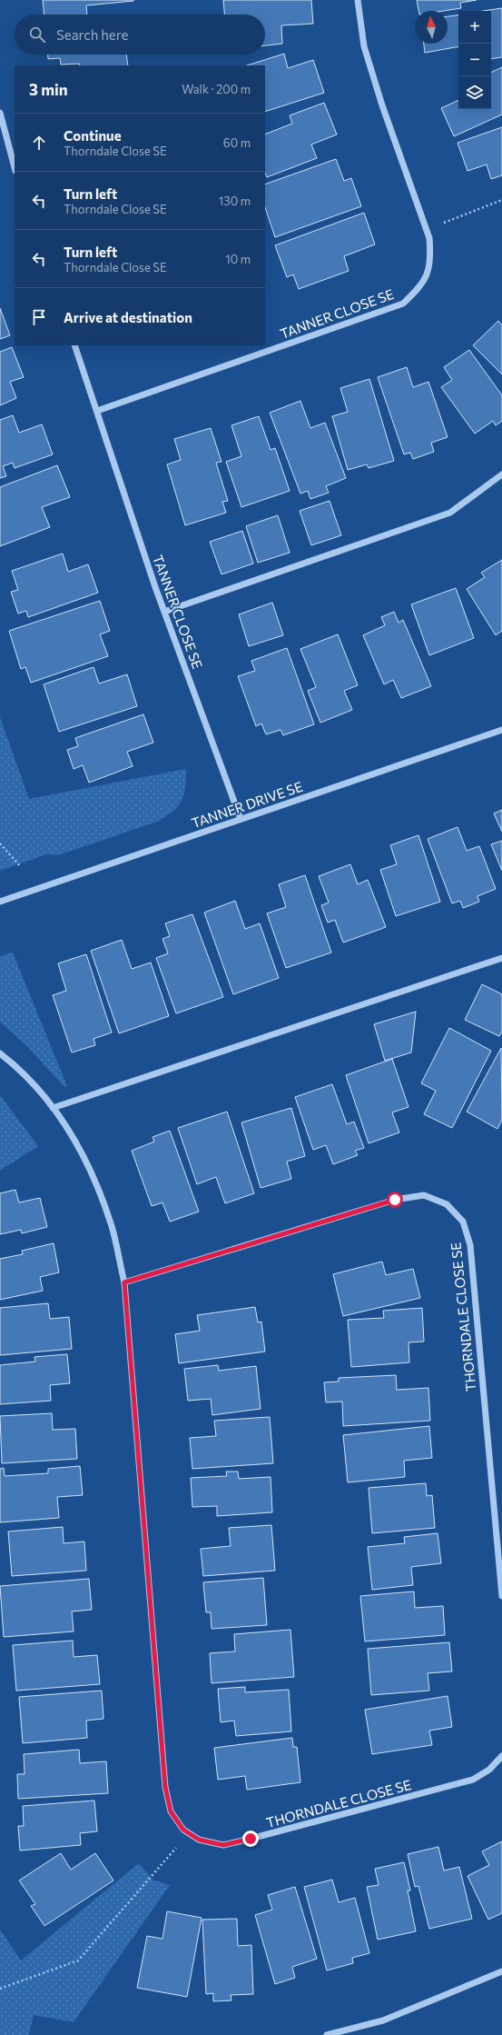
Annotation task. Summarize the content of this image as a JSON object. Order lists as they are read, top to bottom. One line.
{"streets":{"street":["TANNER CLOSE SE","TANNER DRIVE SE","THORNDALE CLOSE SE"]},"crossings":[["TANNER CLOSE SE","TANNER DRIVE SE"]],"north":"top","page":{"map_buttons":["+","−"],"search":"Search here","heading":["3 min","Walk · 200 m"],"list":[["Continue","Thorndale Close SE","60 m"],["Turn left","Thorndale Close SE","130 m"],["Turn left","Thorndale Close SE","10 m"],"Arrive at destination"]}}
